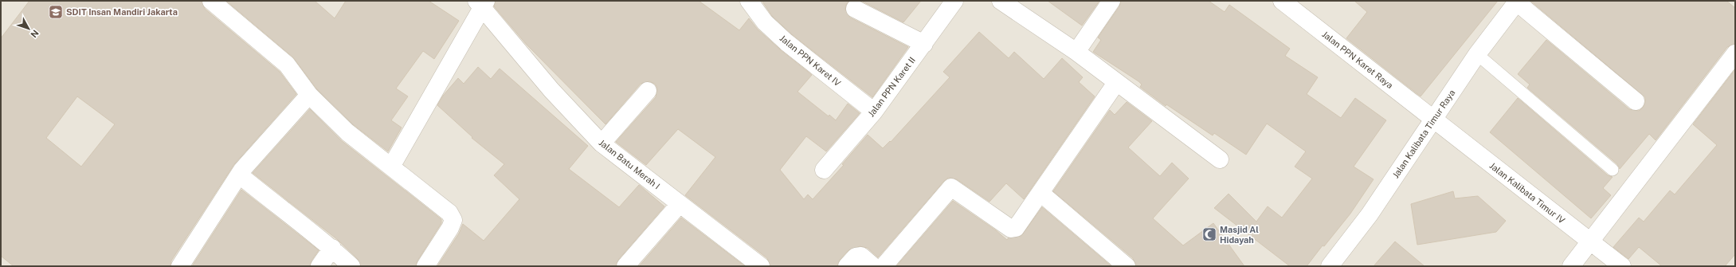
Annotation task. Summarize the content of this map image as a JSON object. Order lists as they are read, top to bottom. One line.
{"streets":{"street":["Jalan PPN Karet Raya","Jalan PPN Karet IV","Jalan PPN Karet II","Jalan Kalibata Timur Raya","Jalan Batu Merah I","Jalan Kalibata Timur IV"]},"crossings":[["Jalan PPN Karet Raya","Jalan Kalibata Timur Raya"],["Jalan PPN Karet Raya","Jalan Kalibata Timur IV"],["Jalan PPN Karet IV","Jalan PPN Karet II"],["Jalan Kalibata Timur Raya","Jalan Kalibata Timur IV"]],"places":{"school or university":["SDIT Insan Mandiri Jakarta"],"mosque":["Masjid Al Hidayah"]},"north":"bottom right"}
